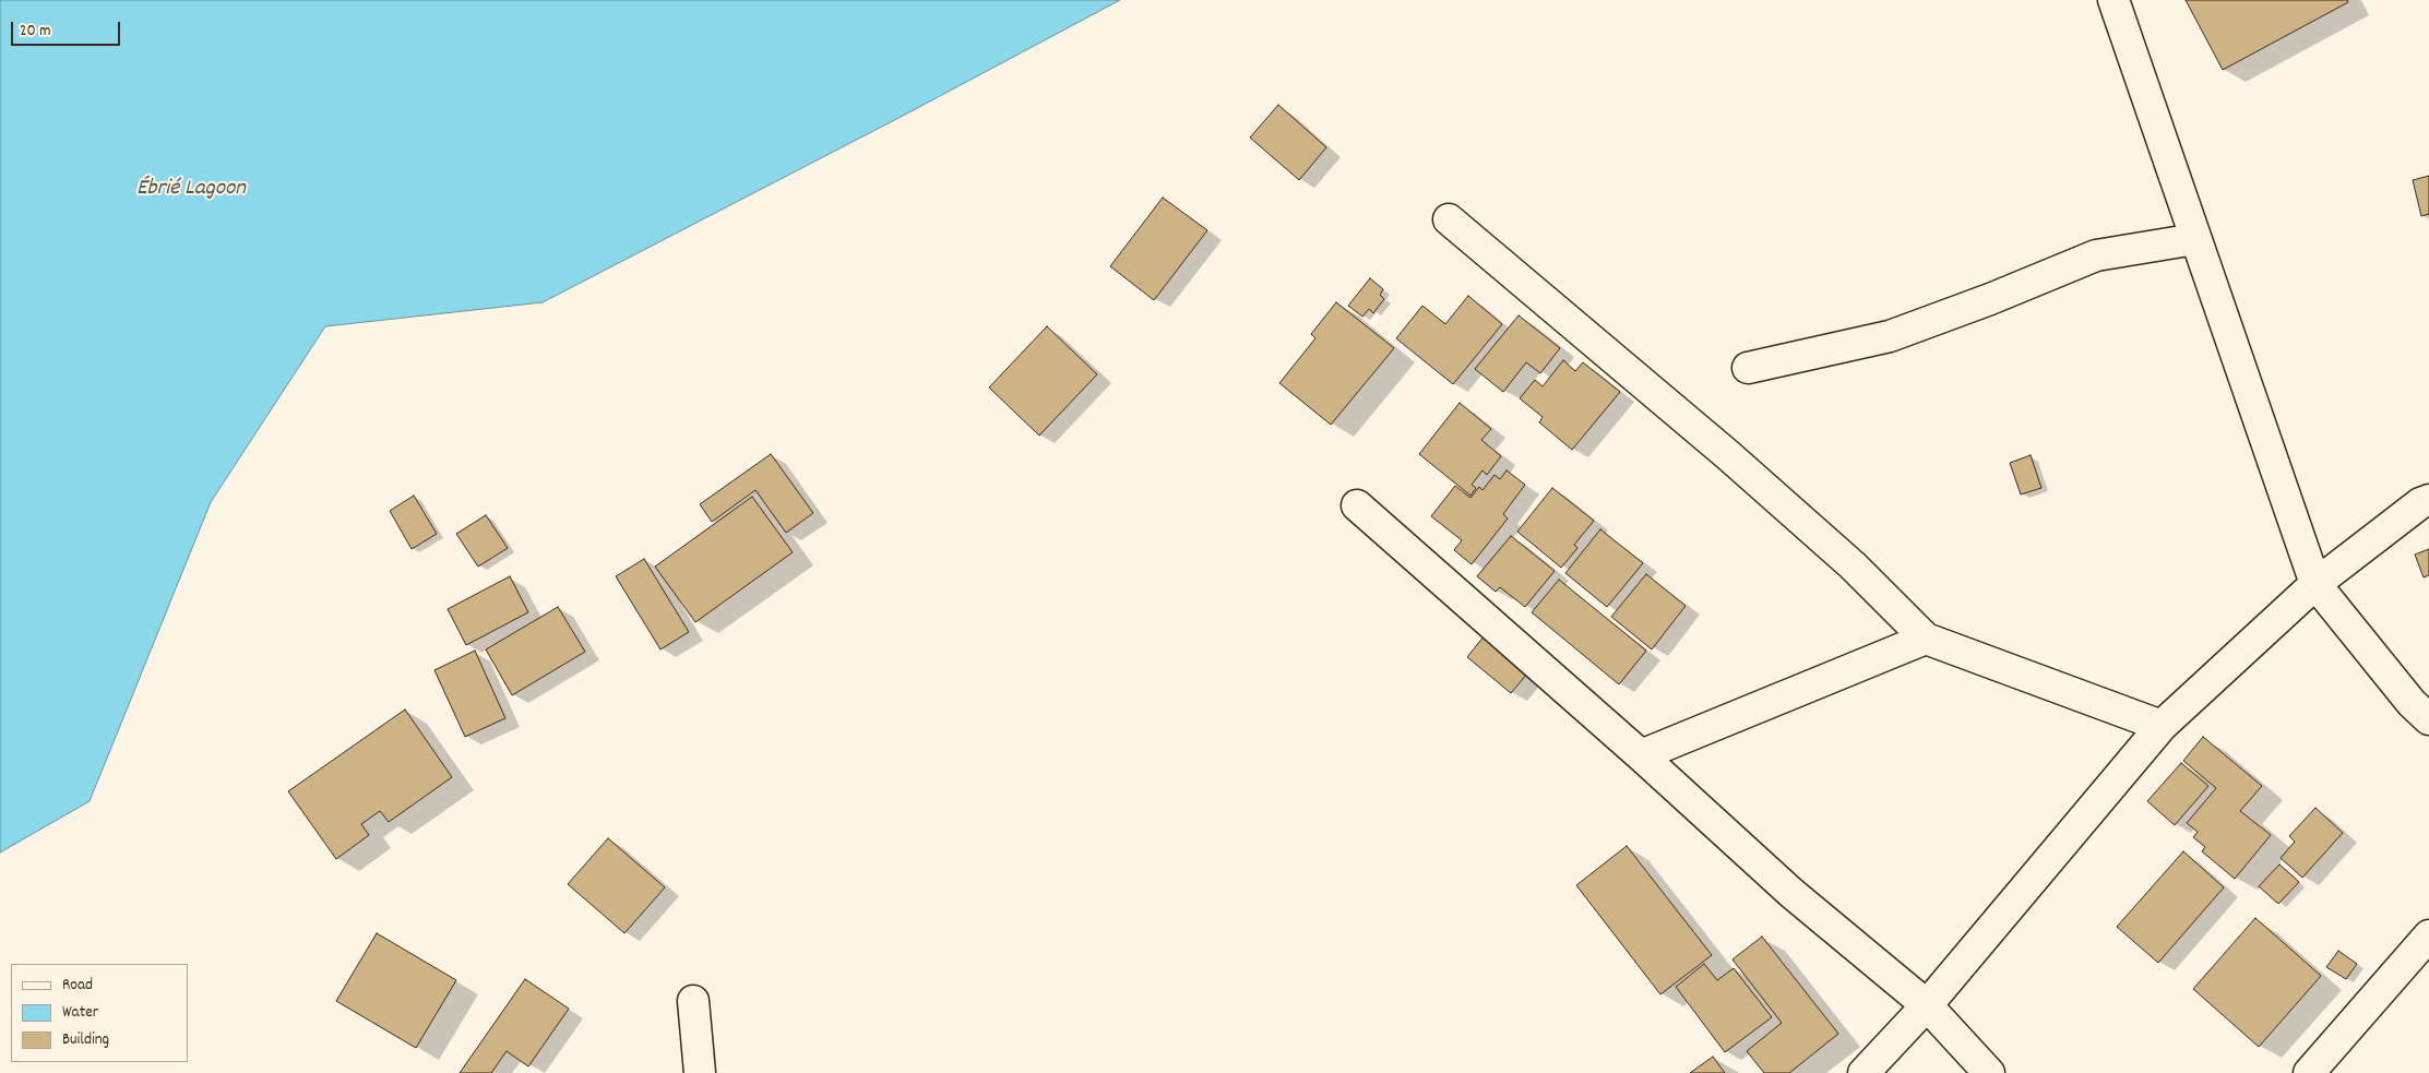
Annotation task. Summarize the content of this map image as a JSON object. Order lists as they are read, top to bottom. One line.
{"water":["Ébrié Lagoon"],"legend":["Road","Water","Building"],"scale_bar":"20 m"}
